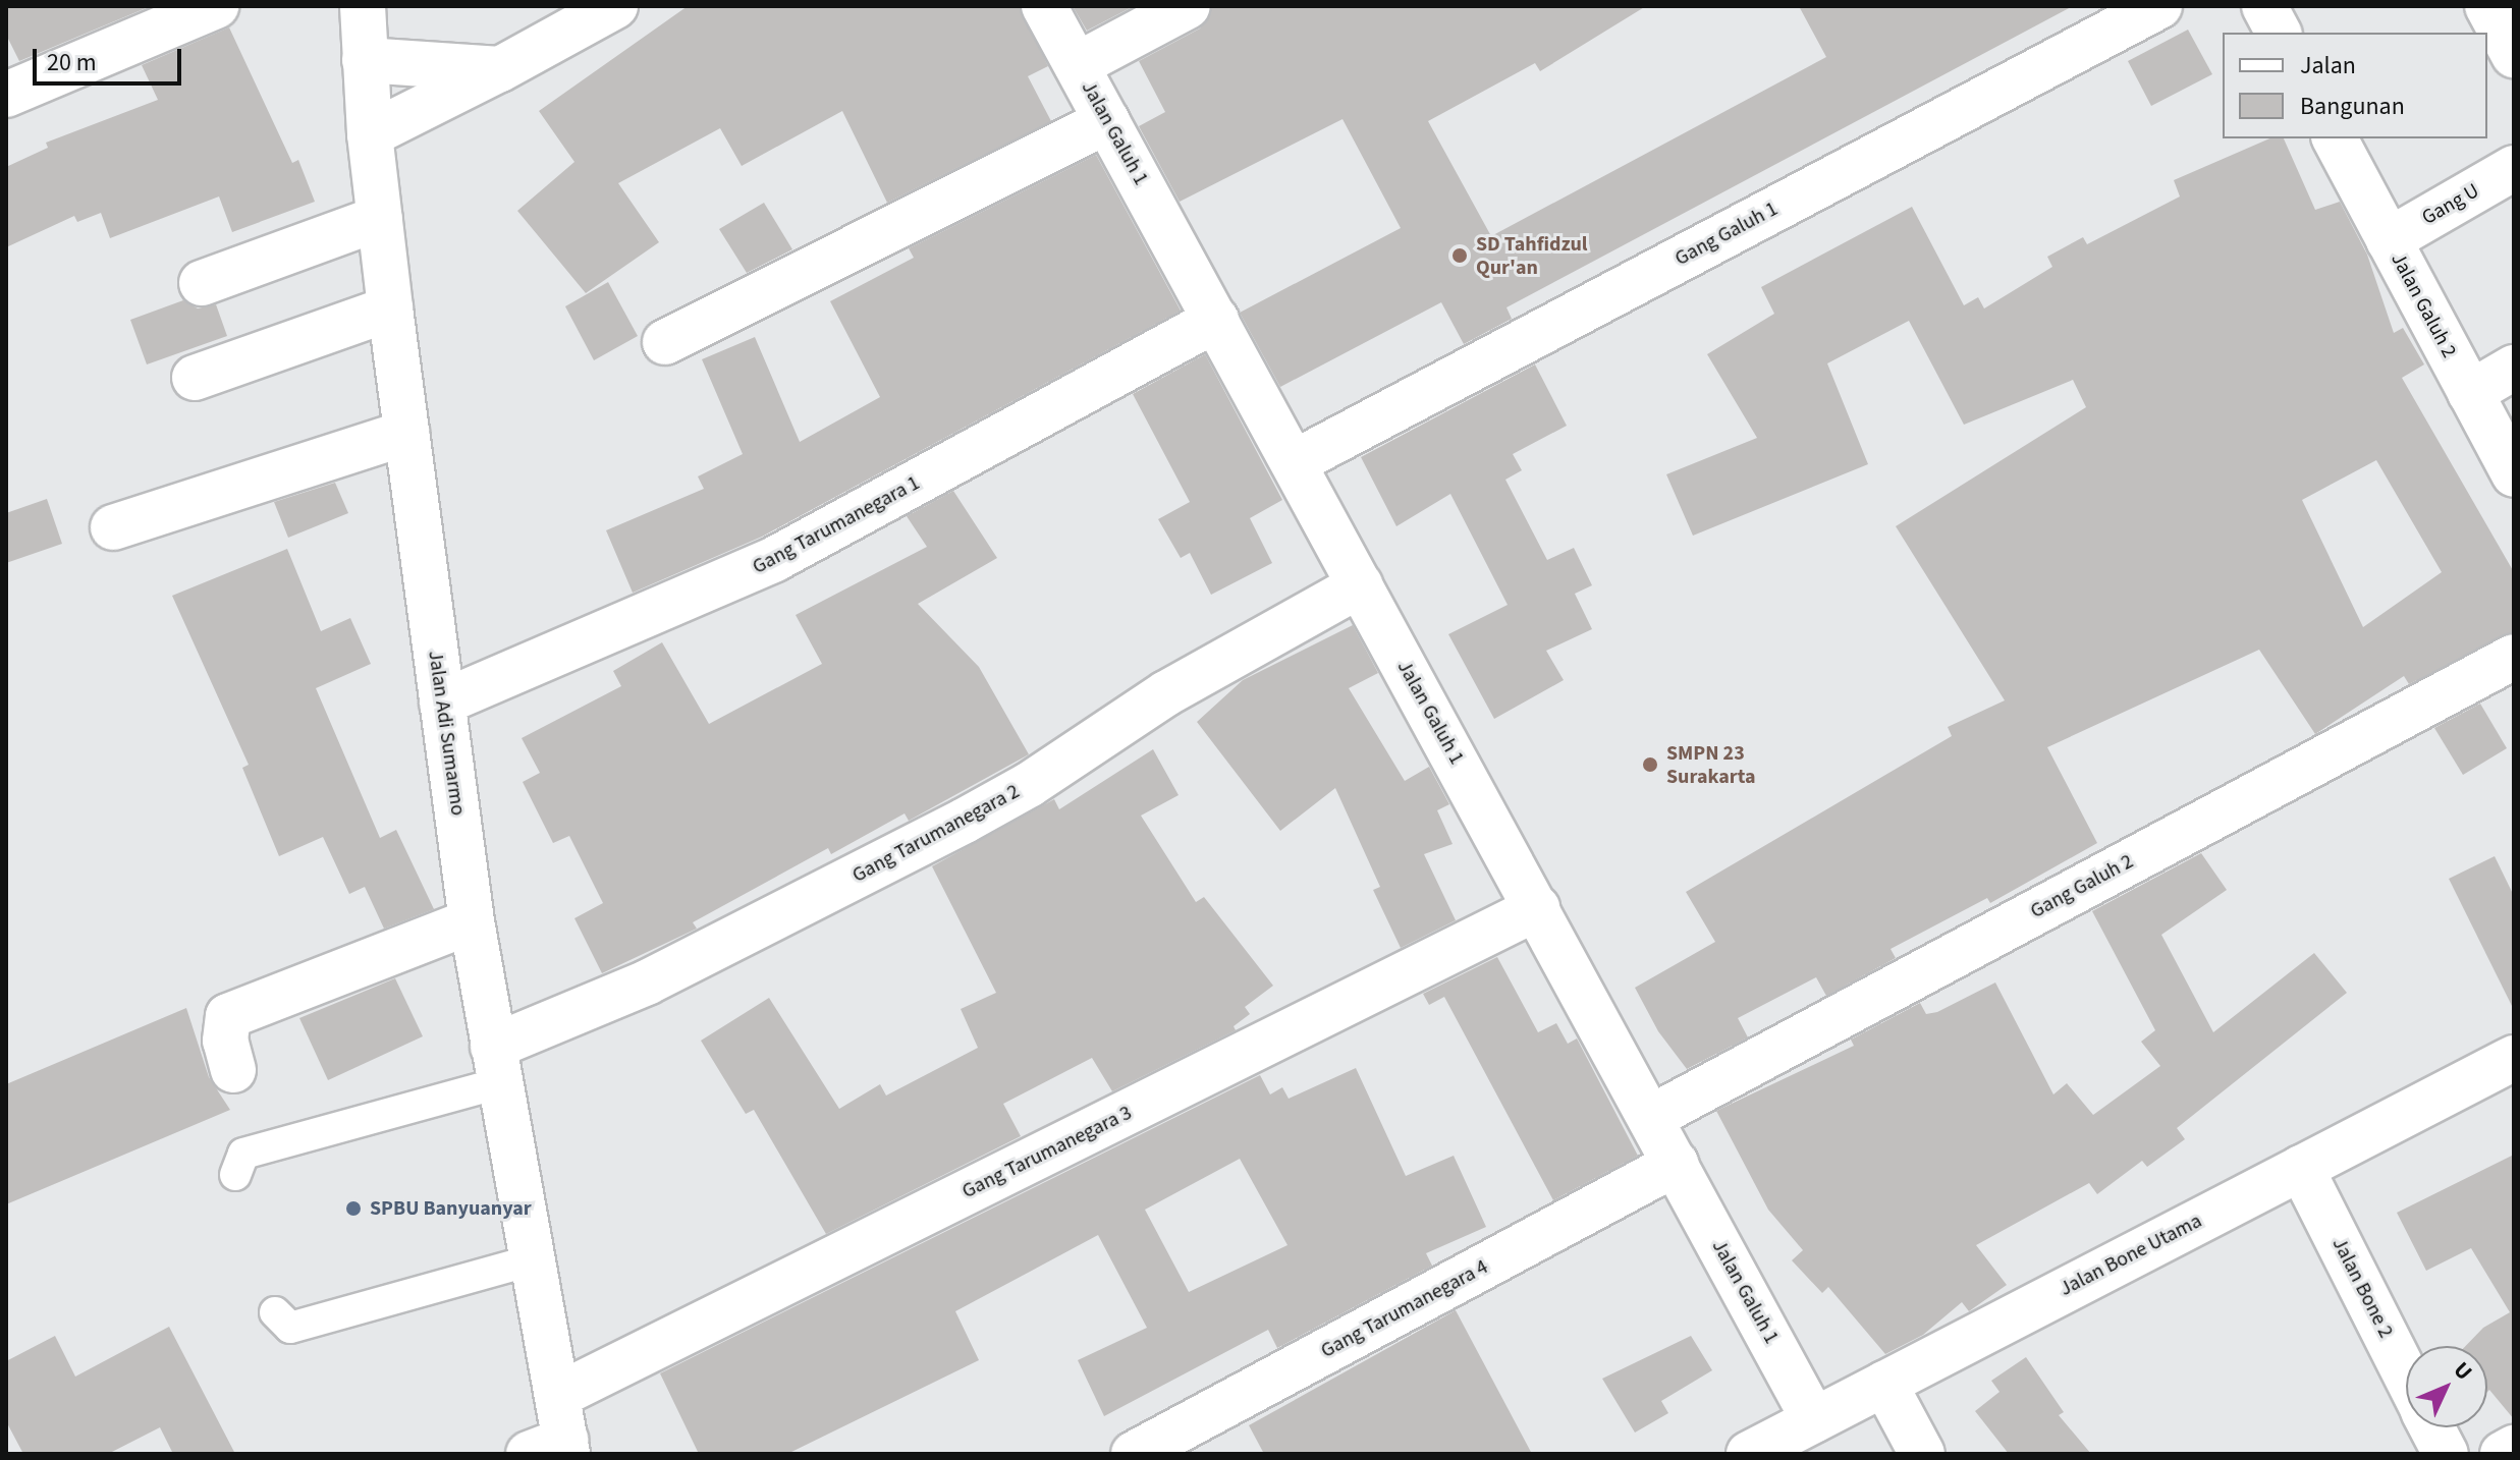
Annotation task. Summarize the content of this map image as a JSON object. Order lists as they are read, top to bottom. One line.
{"streets":{"street":["Jalan Galuh 1","Gang U","Gang Galuh 1","Jalan Galuh 2","Gang Tarumanegara 1","Jalan Adi Sumarmo","Gang Tarumanegara 2","Gang Galuh 2","Gang Tarumanegara 3","Jalan Bone Utama","Jalan Bone 2","Gang Tarumanegara 4"]},"crossings":[["Jalan Galuh 1","Gang Galuh 1"],["Jalan Galuh 1","Gang Tarumanegara 1"],["Jalan Galuh 1","Gang Tarumanegara 2"],["Jalan Galuh 1","Gang Galuh 2"],["Jalan Galuh 1","Gang Tarumanegara 3"],["Jalan Galuh 1","Jalan Bone Utama"],["Jalan Galuh 1","Gang Tarumanegara 4"],["Gang U","Jalan Galuh 2"],["Gang Tarumanegara 1","Jalan Adi Sumarmo"],["Jalan Adi Sumarmo","Gang Tarumanegara 2"],["Jalan Adi Sumarmo","Gang Tarumanegara 3"],["Jalan Bone Utama","Jalan Bone 2"]],"places":["SD Tahfidzul Qur'an","SMPN 23 Surakarta","SPBU Banyuanyar"],"legend":["Jalan","Bangunan"],"scale_bar":"20 m","north":"top right"}
